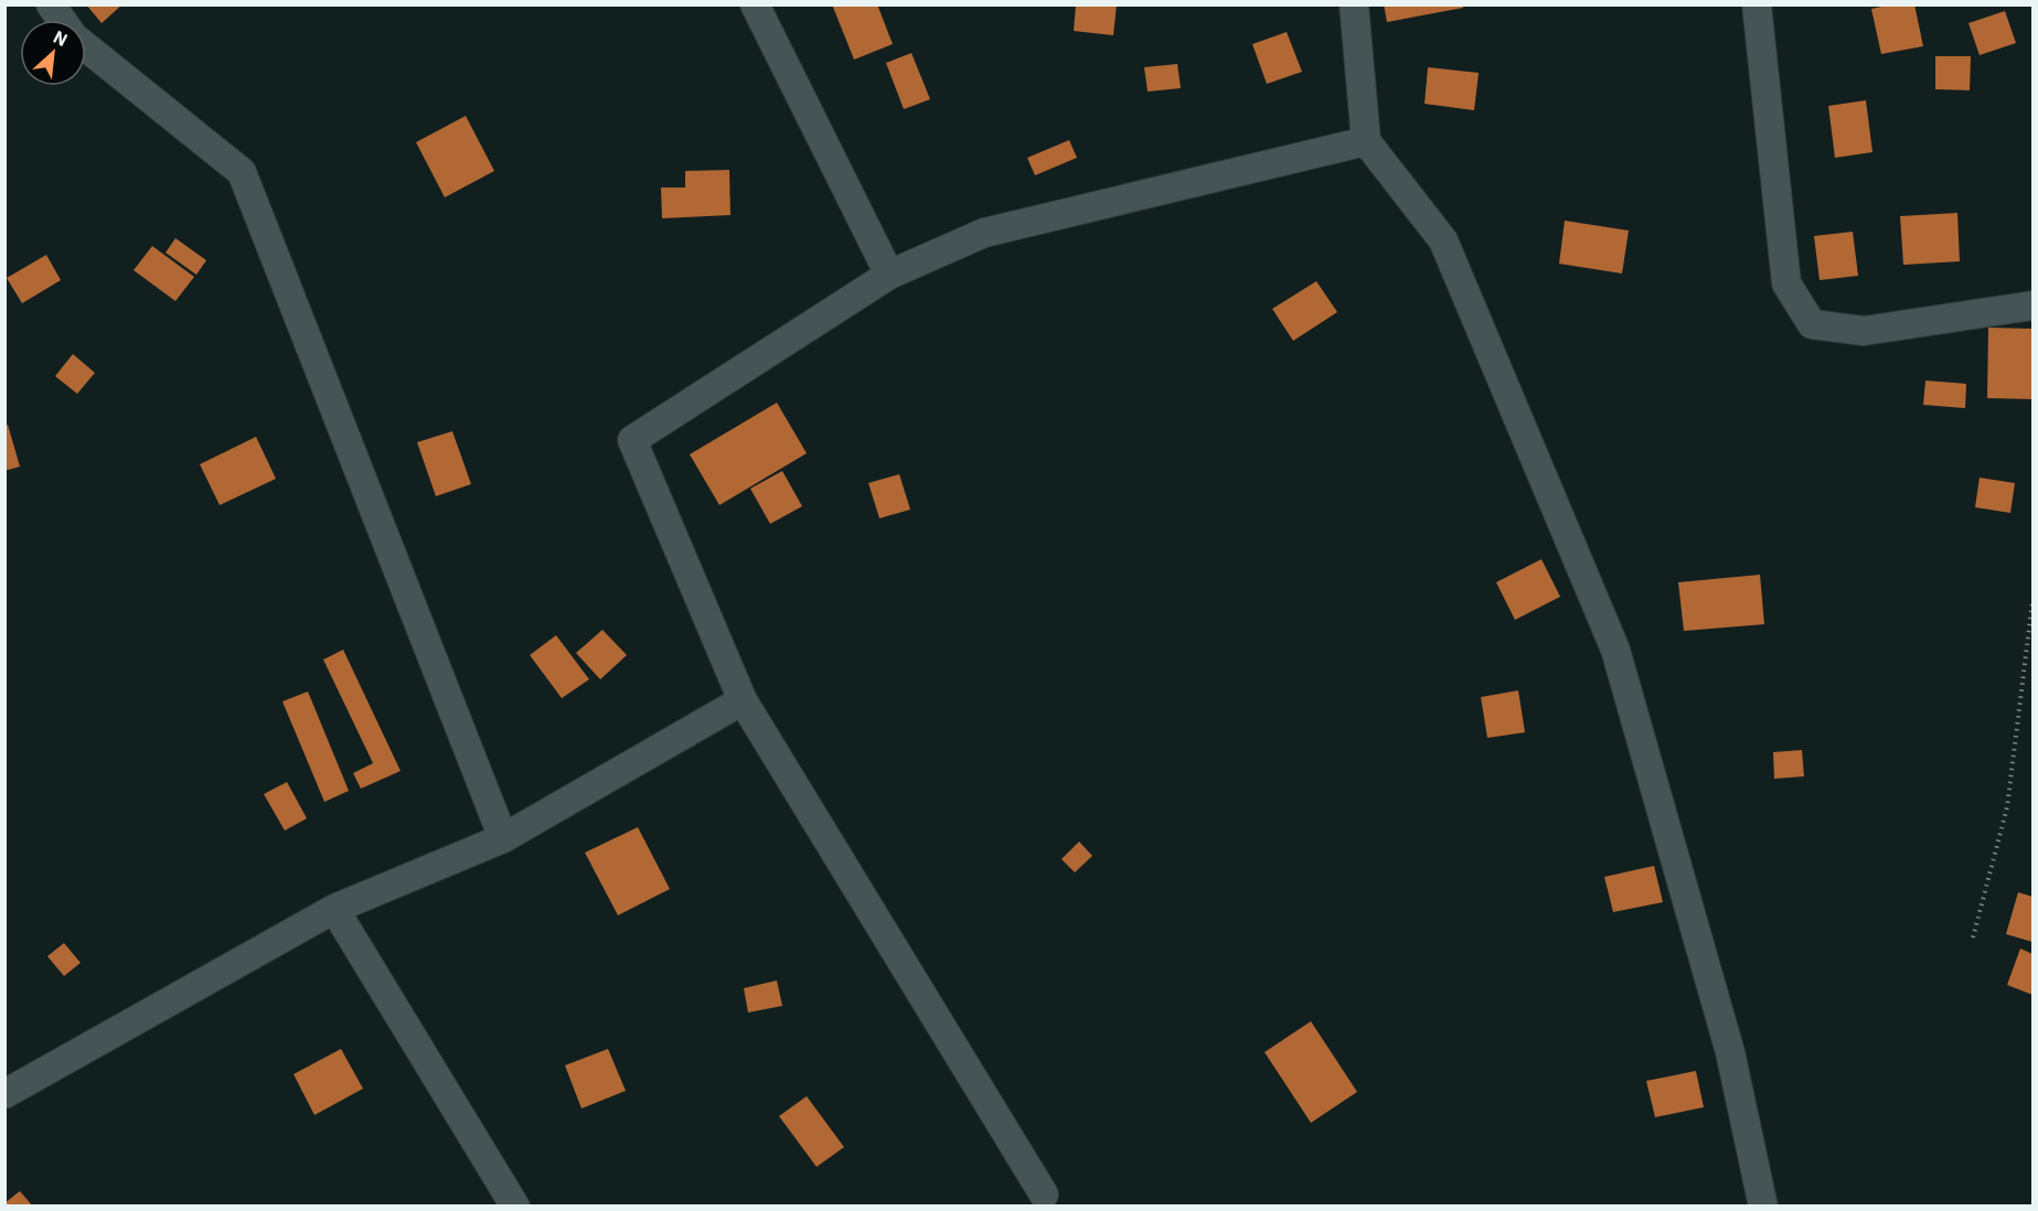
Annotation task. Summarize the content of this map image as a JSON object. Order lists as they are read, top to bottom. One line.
{"north":"top right"}
